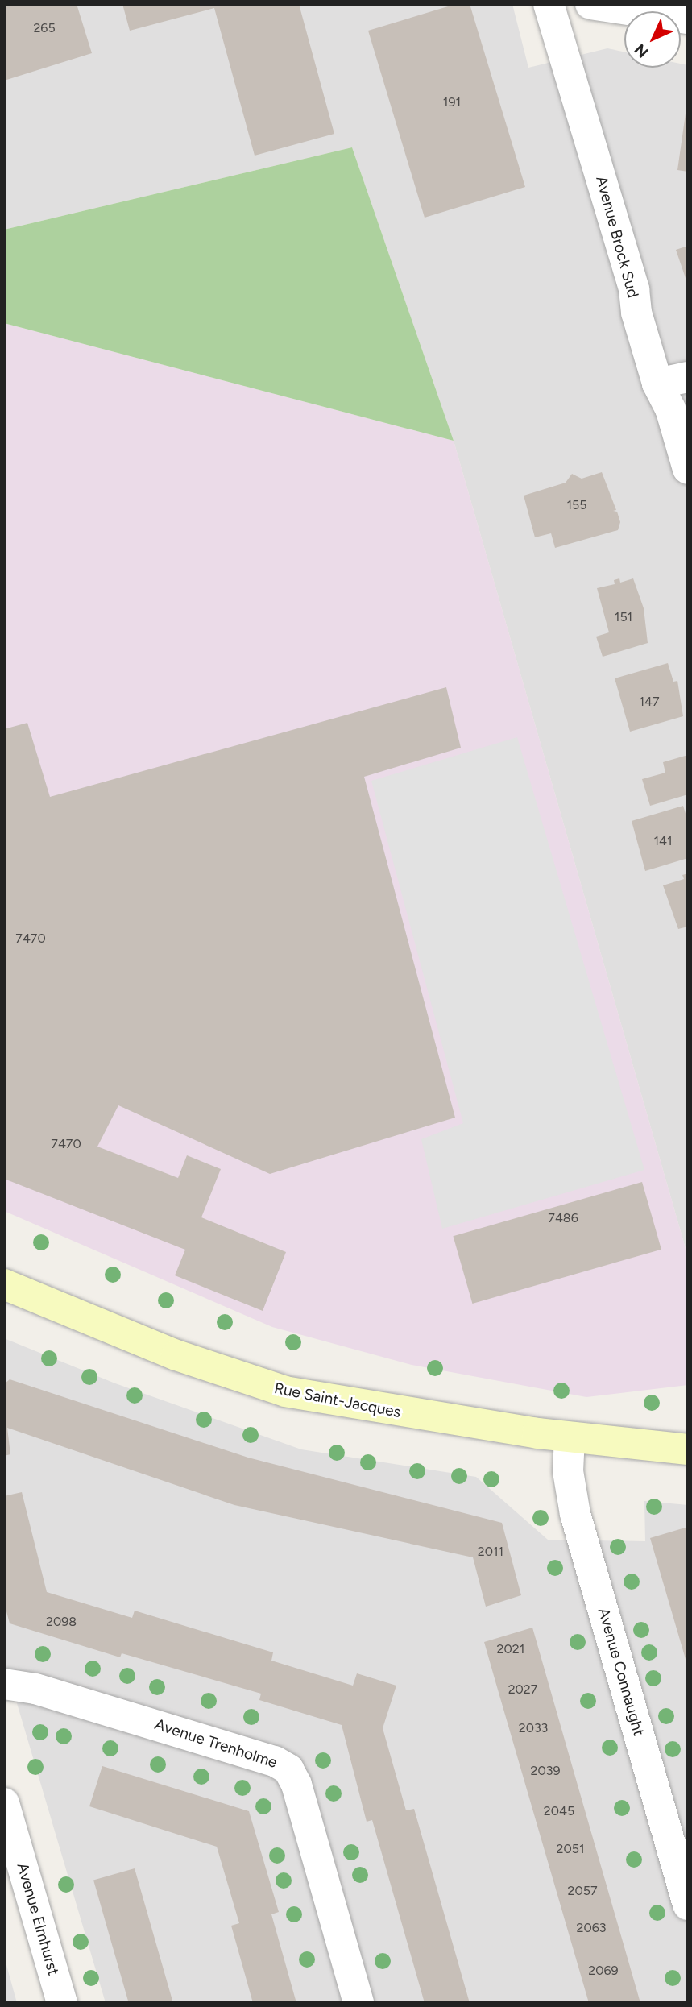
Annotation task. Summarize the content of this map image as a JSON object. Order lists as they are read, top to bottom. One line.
{"streets":{"main road":["Rue Saint-Jacques"],"street":["Avenue Brock Sud","Avenue Connaught","Avenue Trenholme","Avenue Elmhurst"]},"crossings":[["Rue Saint-Jacques","Avenue Connaught"]],"house_numbers":["265","191","155","151","147","141","7470","7470","7486","2011","2098","2021","2027","2033","2039","2045","2051","2057","2063","2069"],"north":"bottom left"}
